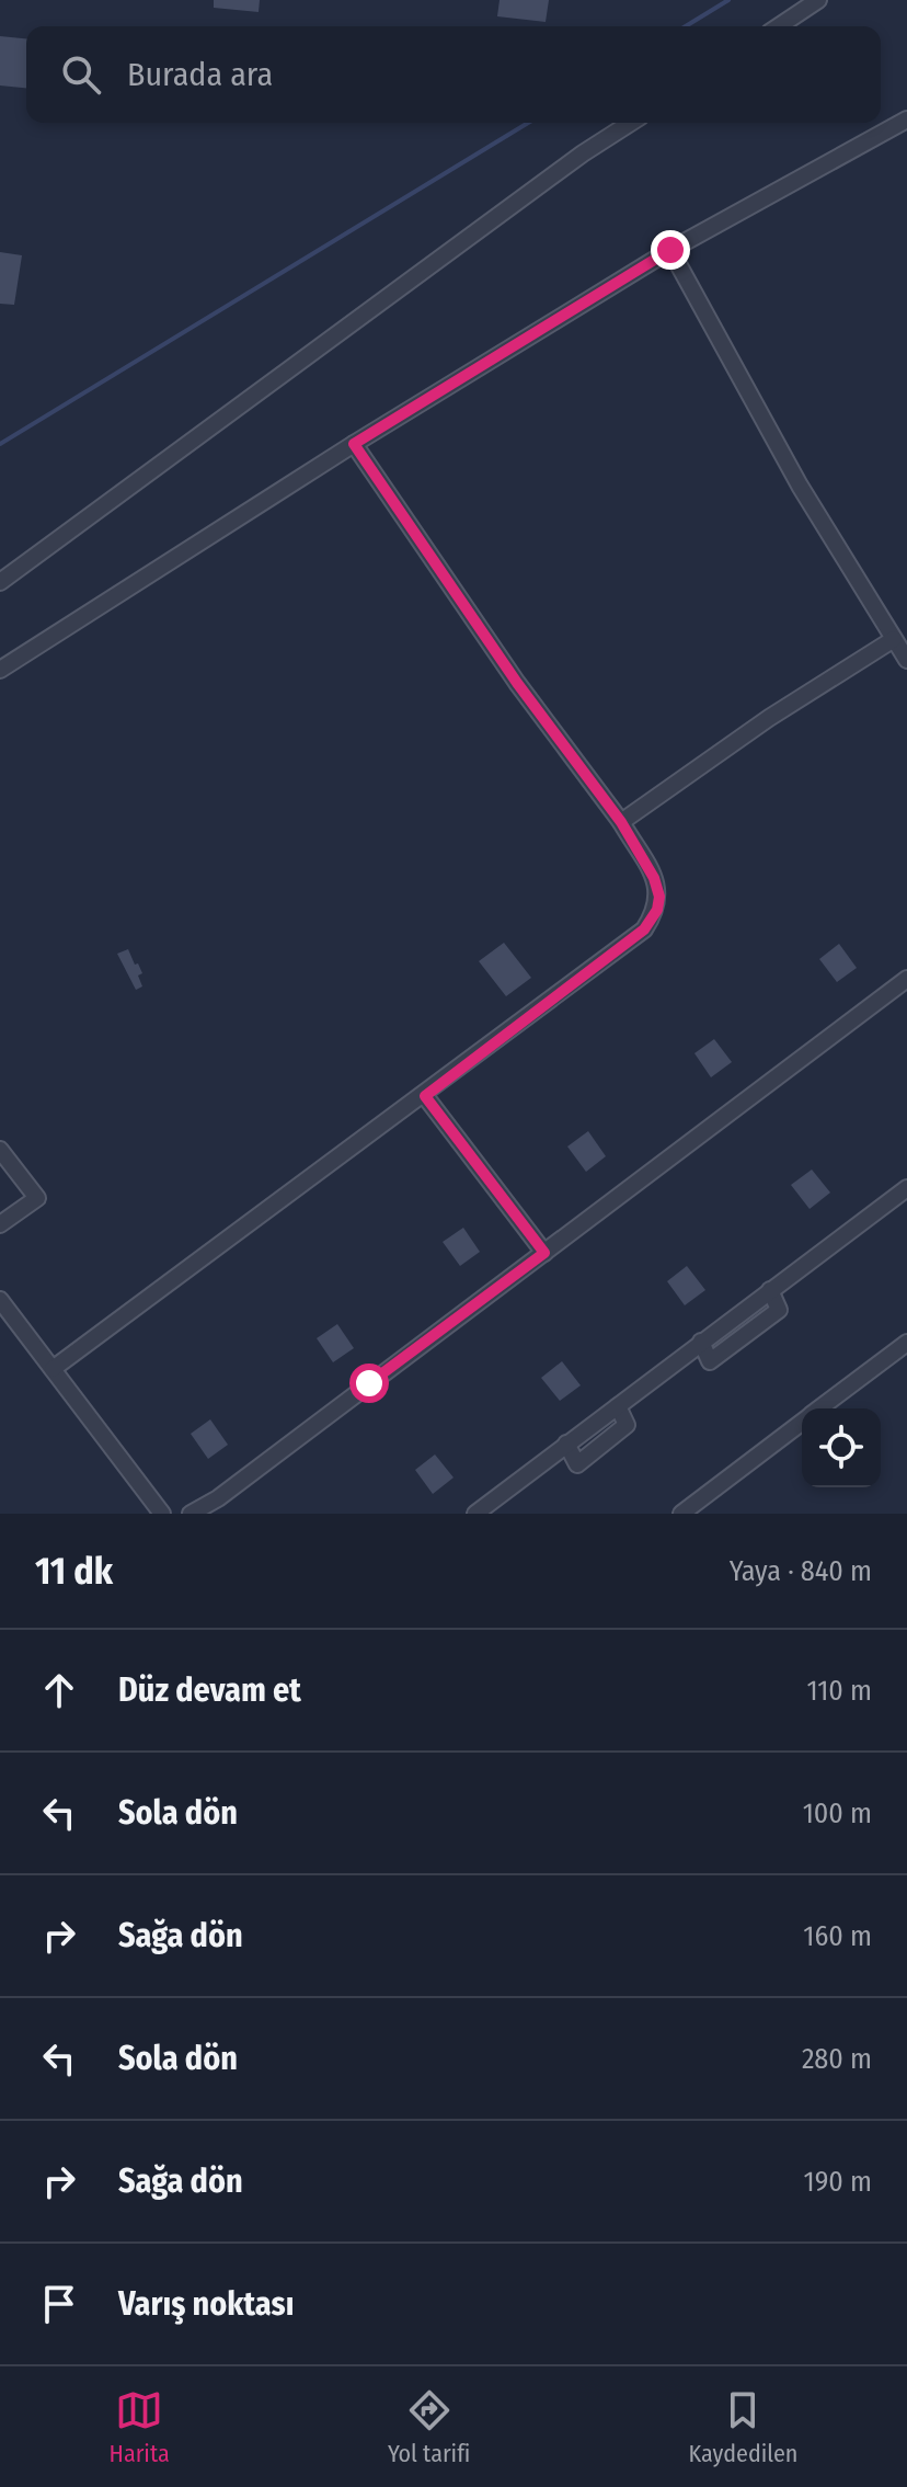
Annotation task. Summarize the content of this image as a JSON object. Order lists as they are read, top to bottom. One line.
{"page":{"search":"Burada ara","heading":["11 dk","Yaya · 840 m"],"list":[["Düz devam et","110 m"],["Sola dön","100 m"],["Sağa dön","160 m"],["Sola dön","280 m"],["Sağa dön","190 m"],"Varış noktası"],"nav":["Harita","Yol tarifi","Kaydedilen"]}}
